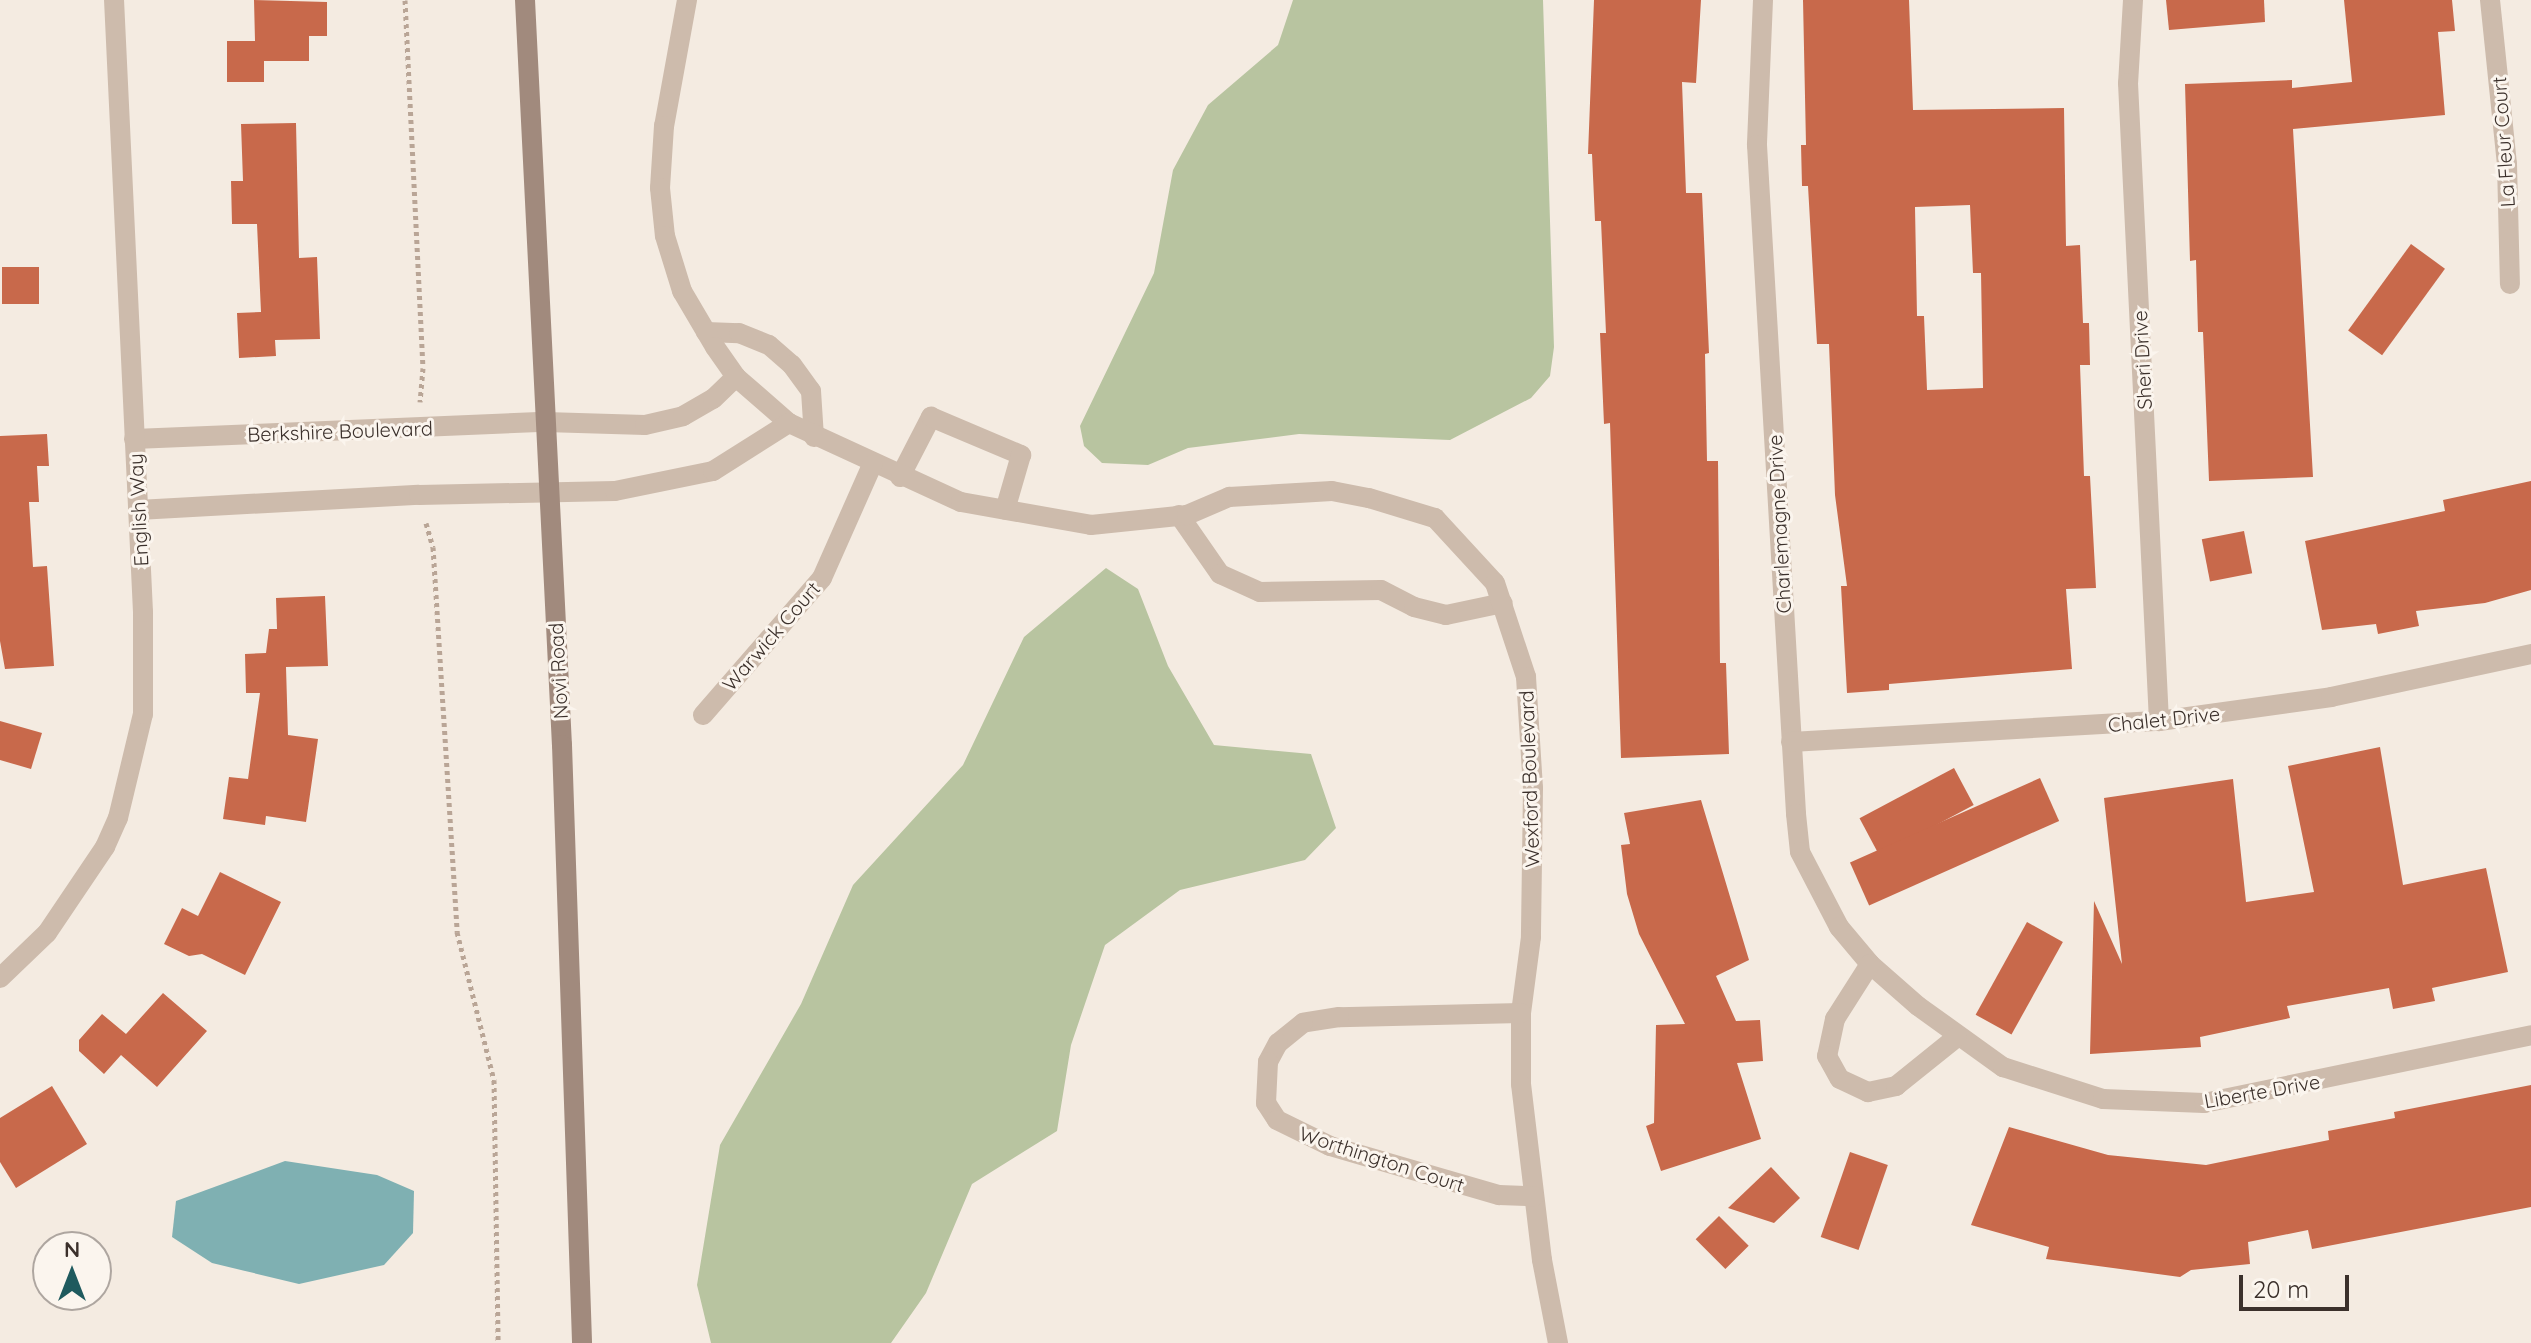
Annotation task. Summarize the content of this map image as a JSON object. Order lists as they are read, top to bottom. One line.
{"streets":{"main road":["Novi Road"],"street":["La Fleur Court","Sheri Drive","Berkshire Boulevard","English Way","Charlemagne Drive","Warwick Court","Chalet Drive","Wexford Boulevard","Liberte Drive","Worthington Court"]},"crossings":[["Sheri Drive","Chalet Drive"],["Berkshire Boulevard","English Way"],["Berkshire Boulevard","Novi Road"],["Berkshire Boulevard","Wexford Boulevard"],["Charlemagne Drive","Chalet Drive"],["Charlemagne Drive","Liberte Drive"],["Warwick Court","Wexford Boulevard"],["Wexford Boulevard","Worthington Court"]],"scale_bar":"20 m","north":"top"}
